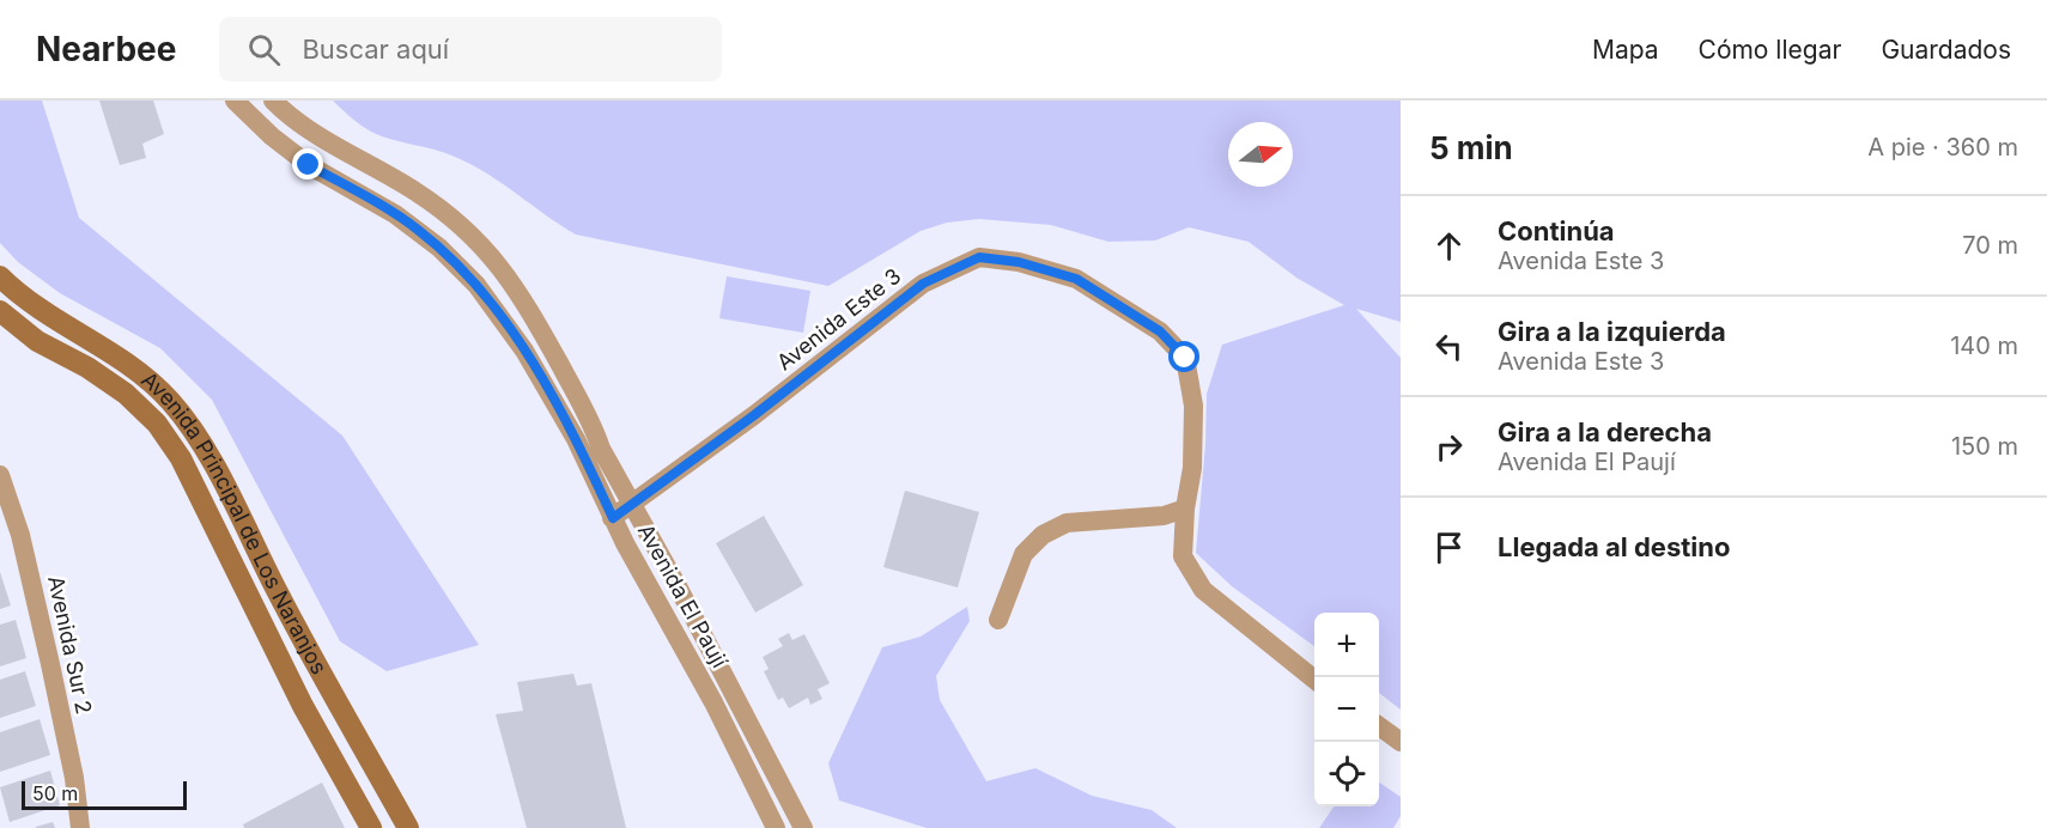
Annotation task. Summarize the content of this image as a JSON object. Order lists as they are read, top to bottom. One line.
{"streets":{"main road":["Avenida Principal de Los Naranjos"],"street":["Avenida Este 3","Avenida El Paují","Avenida Sur 2"]},"crossings":[["Avenida Este 3","Avenida El Paují"]],"scale_bar":"50 m","north":"right","page":{"header":"Nearbee","search":"Buscar aquí","nav":["Mapa","Cómo llegar","Guardados"],"heading":["5 min","A pie · 360 m"],"list":[["Continúa","Avenida Este 3","70 m"],["Gira a la izquierda","Avenida Este 3","140 m"],["Gira a la derecha","Avenida El Paují","150 m"],"Llegada al destino"],"map_buttons":["+","−"],"scale":"50 m"}}
